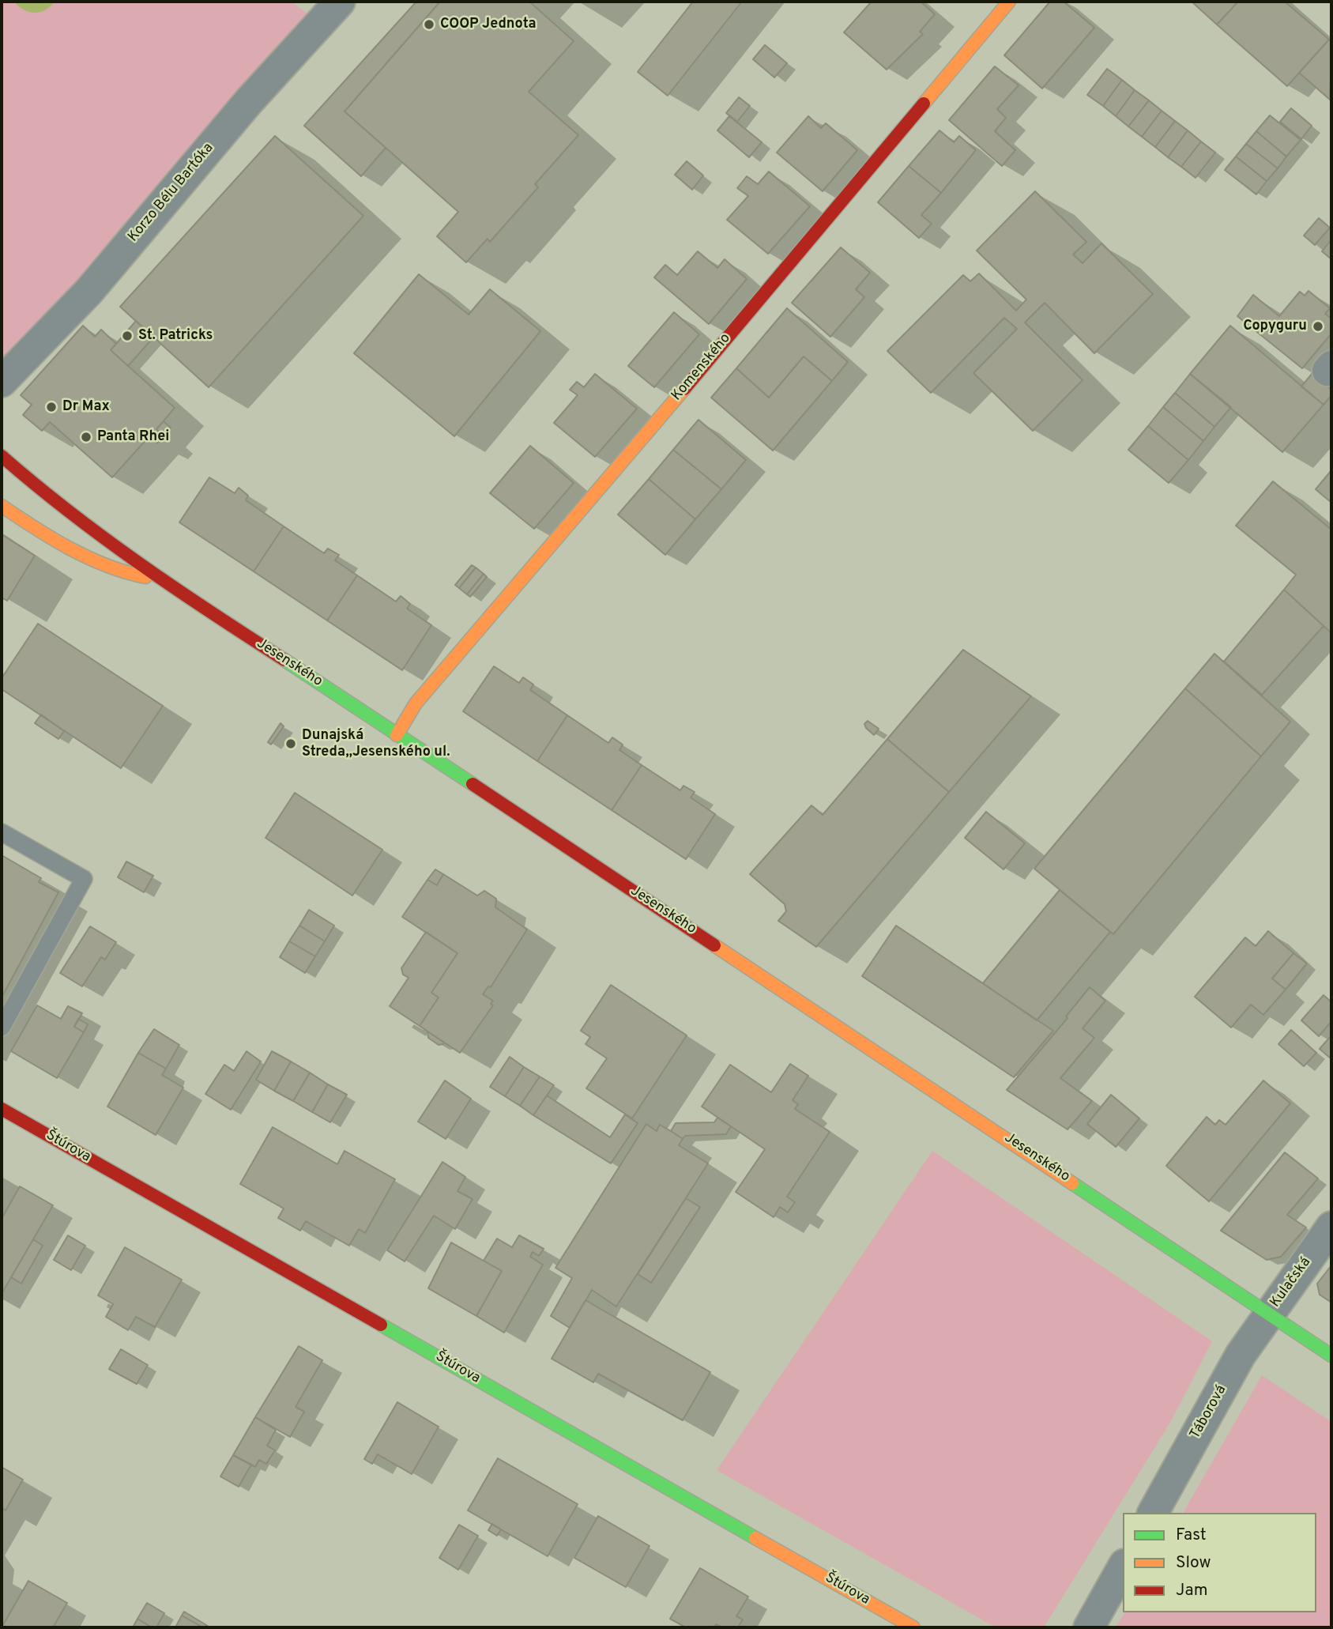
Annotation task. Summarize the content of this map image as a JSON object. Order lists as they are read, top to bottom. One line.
{"streets":{"street":["Korzo Bélu Bartóka","Komenského","Jesenského","Štúrova","Kulačská","Táborová"]},"crossings":[["Komenského","Jesenského"],["Jesenského","Kulačská"],["Jesenského","Táborová"],["Kulačská","Táborová"]],"places":["COOP Jednota","Copyguru","St. Patricks","Dr Max","Panta Rhei","Dunajská Streda,,Jesenského ul."],"legend":["Fast","Slow","Jam"]}
